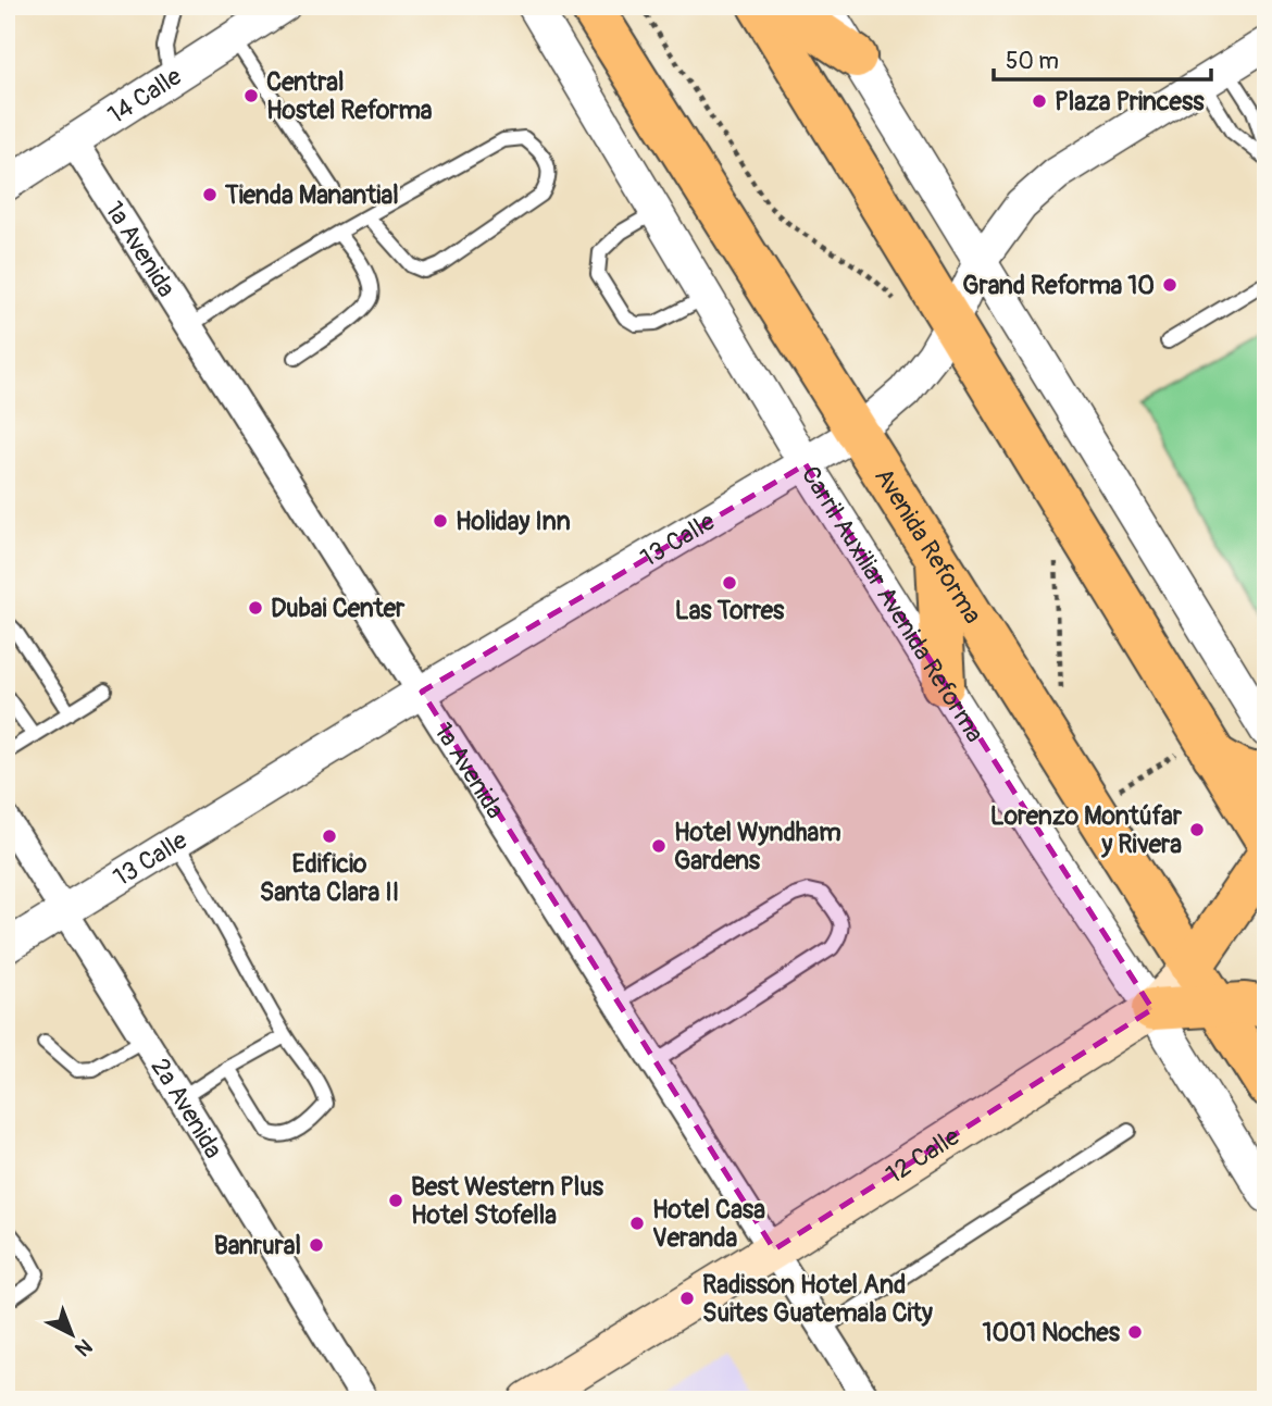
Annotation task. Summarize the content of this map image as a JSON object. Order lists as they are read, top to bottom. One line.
{"streets":{"main road":["Avenida Reforma","12 Calle"],"street":["14 Calle","1a Avenida","13 Calle","Carril Auxiliar Avenida Reforma","2a Avenida"]},"crossings":[["14 Calle","1a Avenida"],["1a Avenida","13 Calle"],["1a Avenida","12 Calle"],["13 Calle","Avenida Reforma"],["13 Calle","Carril Auxiliar Avenida Reforma"],["13 Calle","2a Avenida"],["Avenida Reforma","12 Calle"],["Carril Auxiliar Avenida Reforma","12 Calle"]],"places":["Central Hostel Reforma","Plaza Princess","Tienda Manantial","Grand Reforma 10","Holiday Inn","Las Torres","Dubai Center","Lorenzo Montúfar y Rivera","Edificio Santa Clara II","Hotel Wyndham Gardens","Best Western Plus Hotel Stofella","Hotel Casa Veranda","Banrural","Radisson Hotel And Suites Guatemala City","1001 Noches"],"scale_bar":"50 m","north":"bottom right"}
